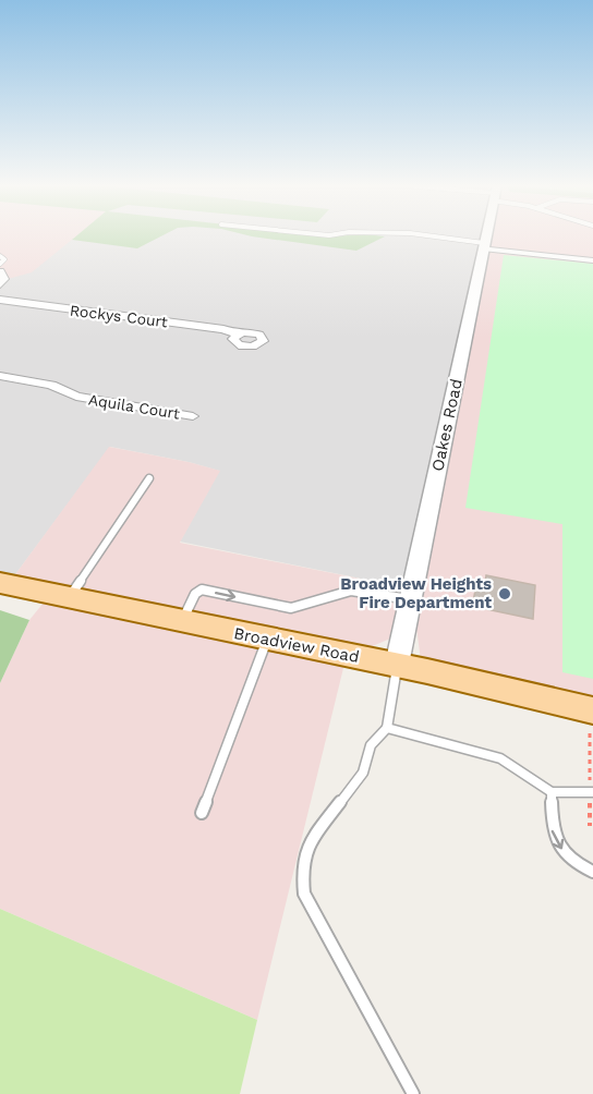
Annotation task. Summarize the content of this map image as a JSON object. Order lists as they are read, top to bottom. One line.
{"streets":{"main road":["Broadview Road"],"street":["Rockys Court","Aquila Court","Oakes Road"]},"crossings":[["Oakes Road","Broadview Road"]],"places":["Broadview Heights Fire Department"]}
